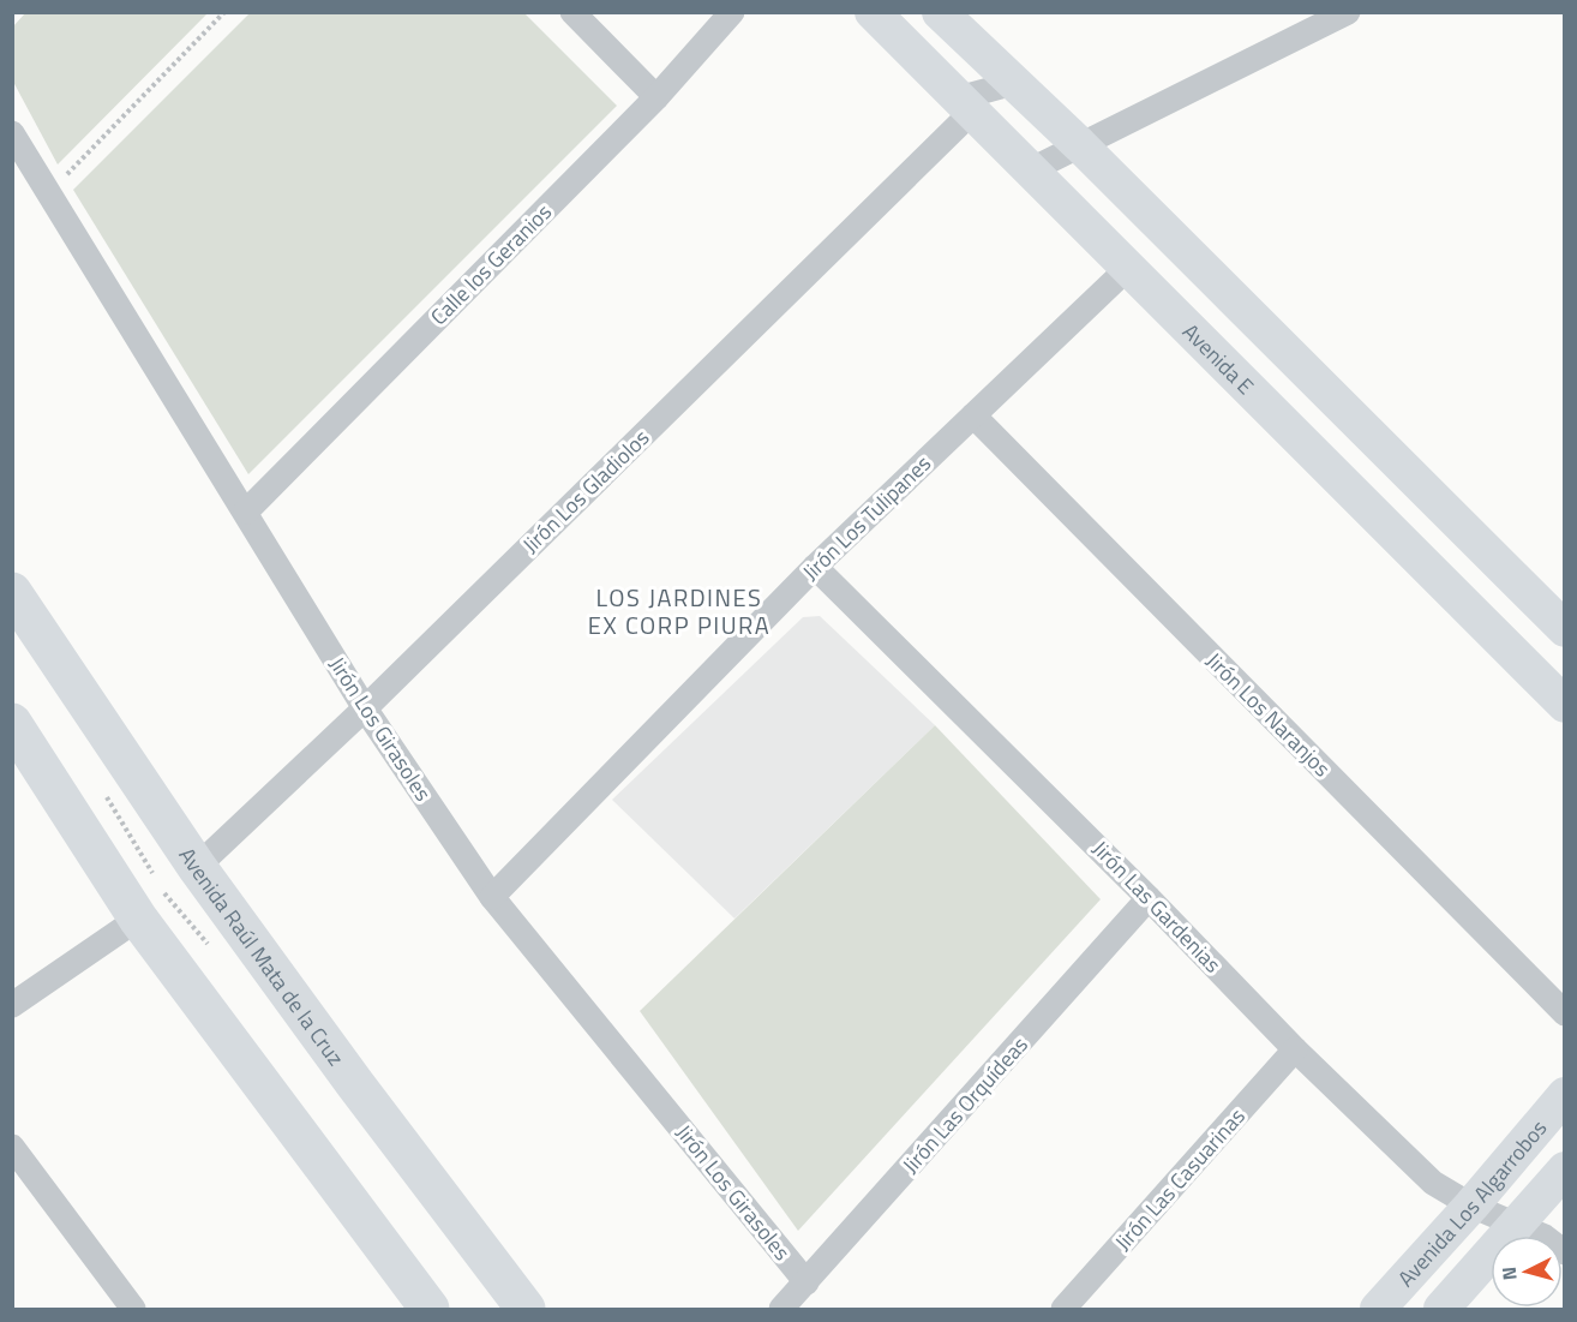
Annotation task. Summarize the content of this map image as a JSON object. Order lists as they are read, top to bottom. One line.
{"streets":{"main road":["Avenida Raúl Mata de la Cruz"],"street":["Calle los Geranios","Avenida E","Jirón Los Gladiolos","Jirón Los Tulipanes","Jirón Los Naranjos","Jirón Los Girasoles","Jirón Las Gardenias","Jirón Las Orquídeas","Jirón Las Casuarinas","Avenida Los Algarrobos"]},"crossings":[["Calle los Geranios","Jirón Los Girasoles"],["Avenida E","Jirón Los Gladiolos"],["Avenida E","Jirón Los Tulipanes"],["Jirón Los Gladiolos","Jirón Los Girasoles"],["Jirón Los Gladiolos","Avenida Raúl Mata de la Cruz"],["Jirón Los Tulipanes","Jirón Los Naranjos"],["Jirón Los Tulipanes","Jirón Los Girasoles"],["Jirón Los Tulipanes","Jirón Las Gardenias"],["Jirón Los Girasoles","Jirón Las Orquídeas"],["Jirón Las Gardenias","Jirón Las Orquídeas"],["Jirón Las Gardenias","Jirón Las Casuarinas"],["Jirón Las Gardenias","Avenida Los Algarrobos"]],"districts":["LOS JARDINES EX CORP PIURA"],"north":"left"}
